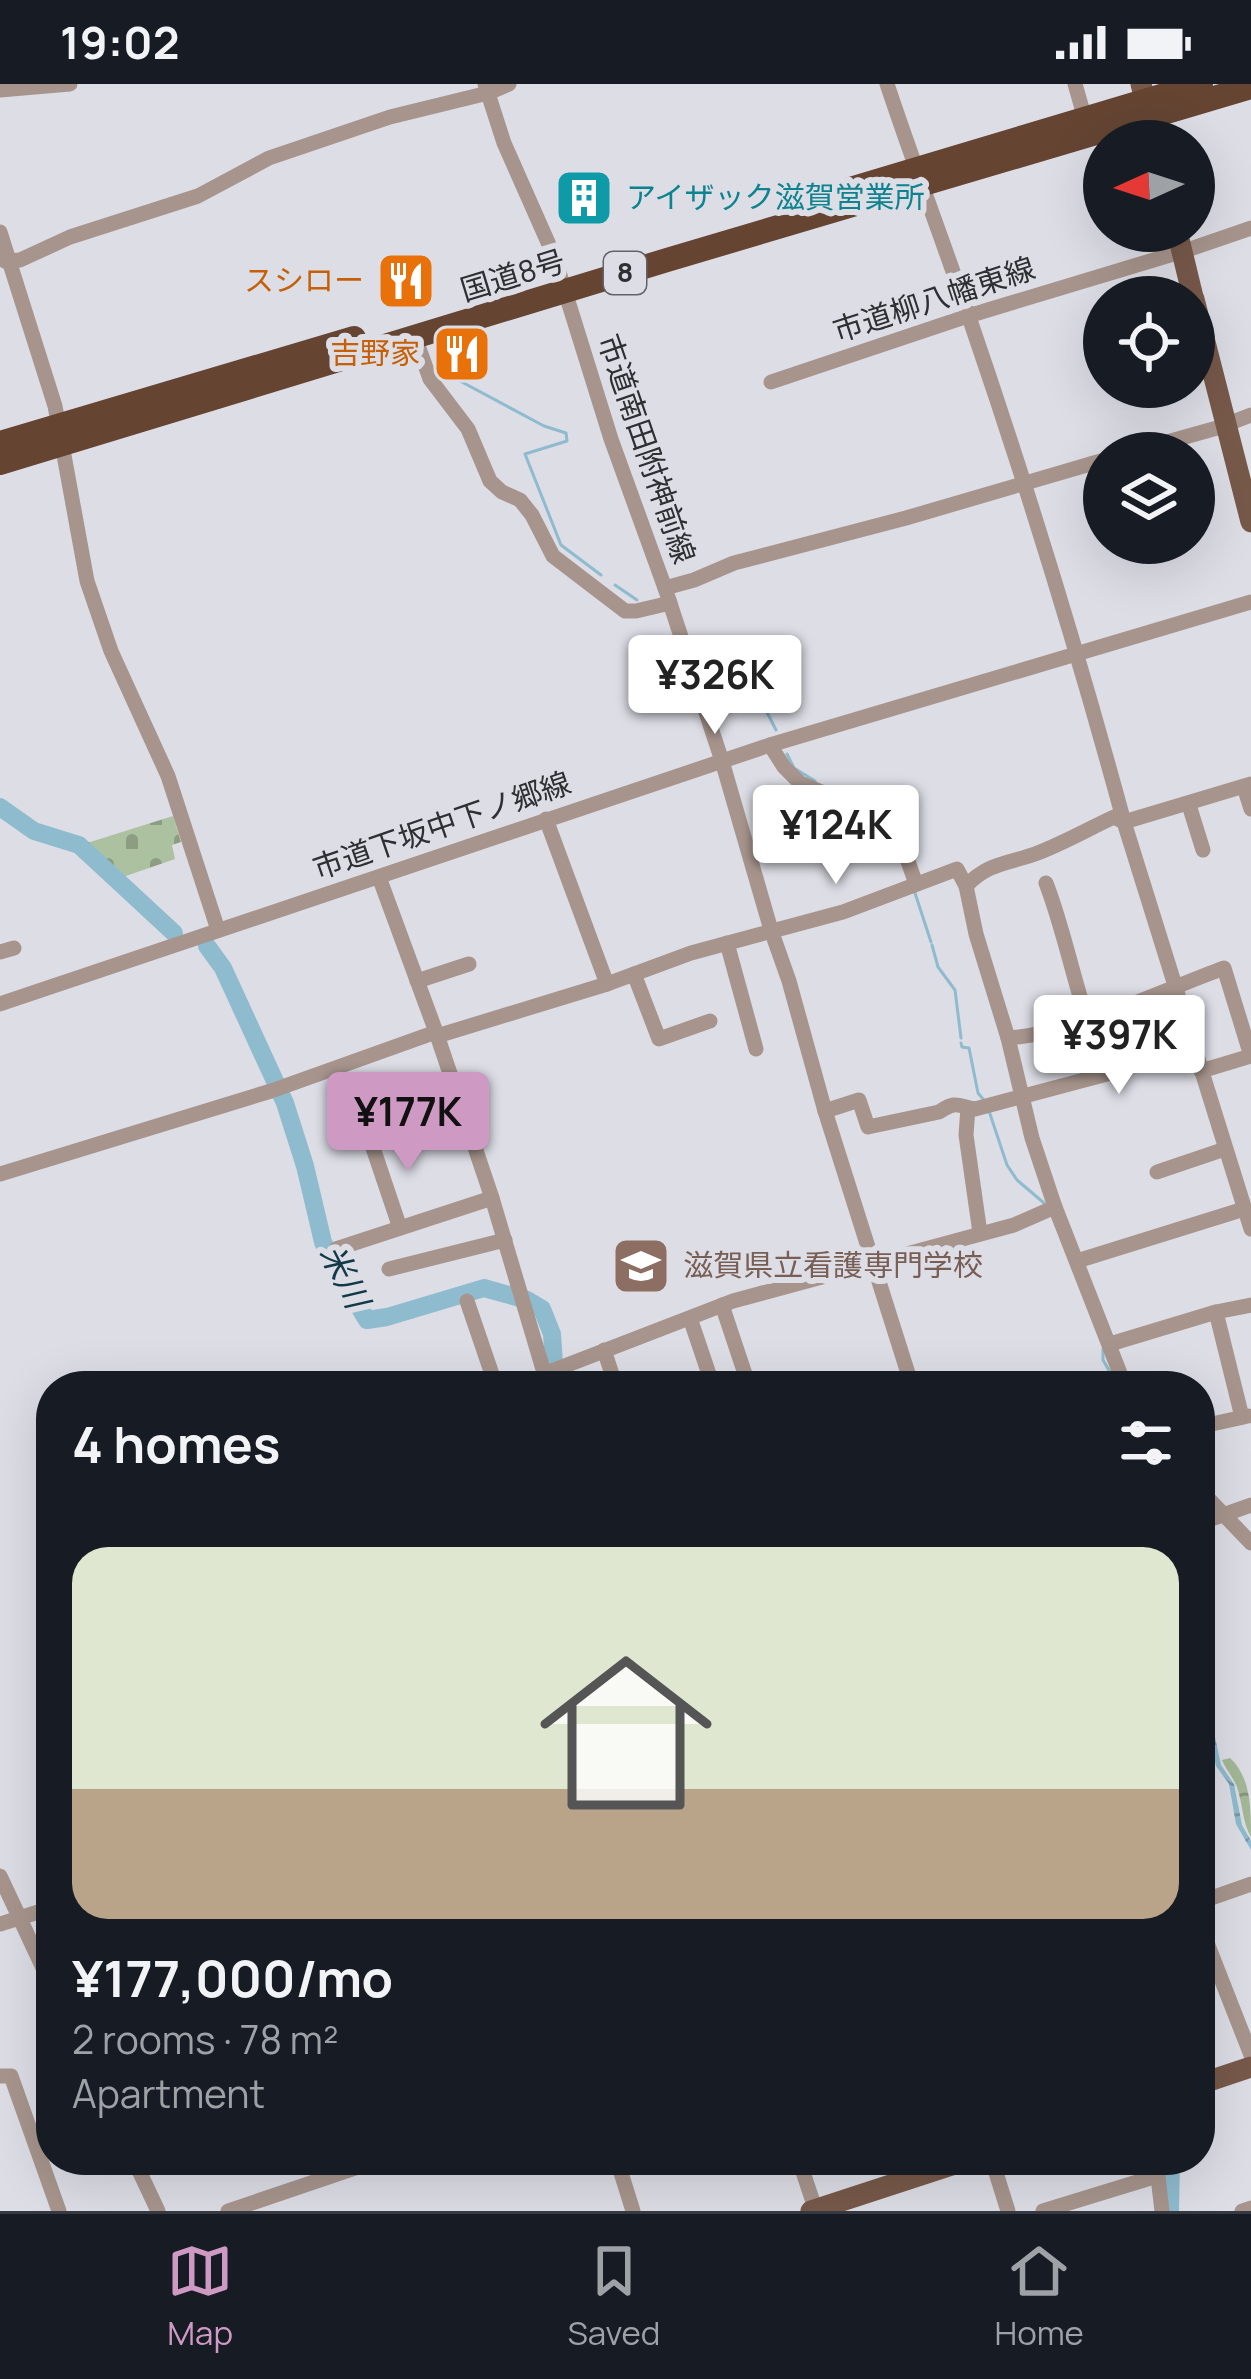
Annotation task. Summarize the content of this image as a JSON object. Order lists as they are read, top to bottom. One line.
{"streets":{"highway":["8","国道8号"],"street":["市道柳八幡東線","市道南田附神前線","市道下坂中下ノ郷線"]},"crossings":[["国道8号","市道南田附神前線"],["市道南田附神前線","市道下坂中下ノ郷線"]],"water":["米川"],"places":{"building":["アイザック滋賀営業所"],"restaurant":["スシロー","吉野家"],"school or university":["滋賀県立看護専門学校"]},"north":"left","page":{"status":"19:02","price":["¥326K","¥124K","¥397K","¥177K"],"heading":"4 homes","list":[{"name":"¥177,000/mo","note":"2 rooms · 78 m² · Apartment"}],"tabs":["Map","Saved","Home"]}}
